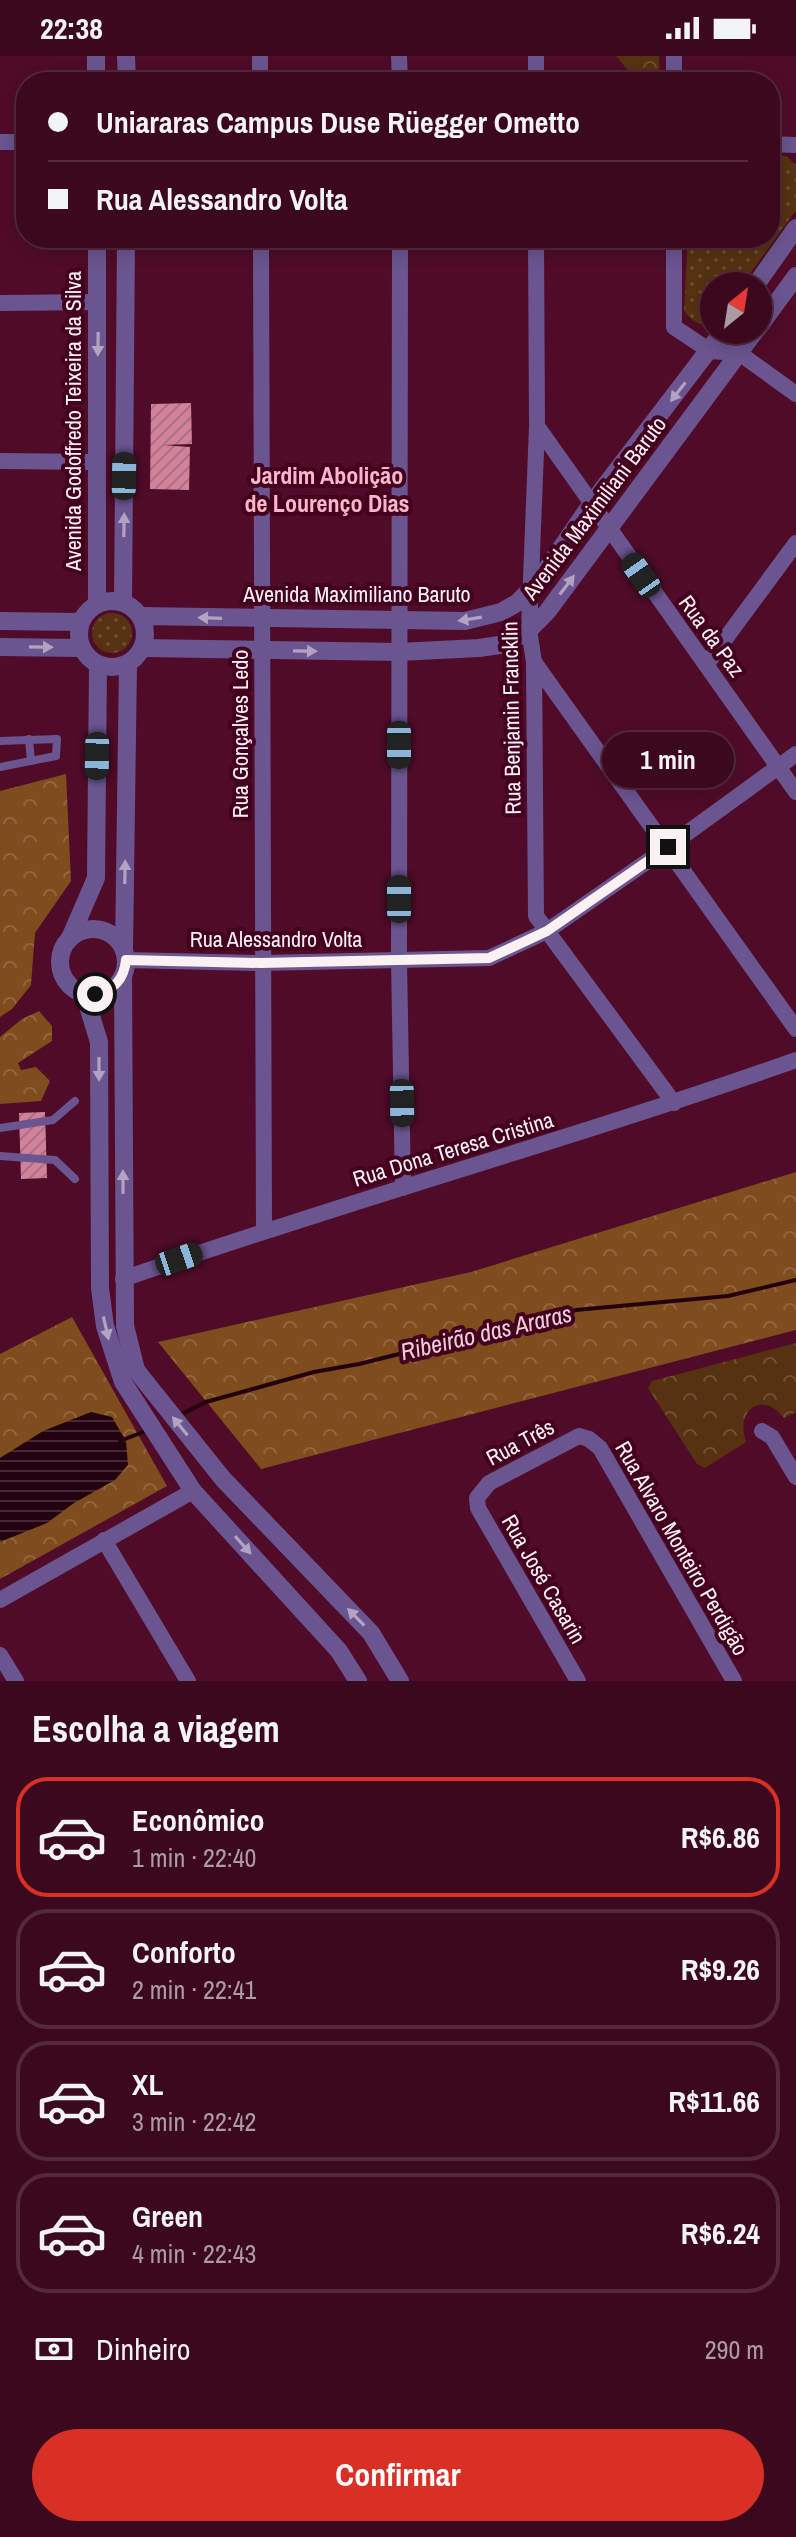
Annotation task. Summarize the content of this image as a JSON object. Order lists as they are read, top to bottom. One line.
{"streets":{"street":["Avenida Godoffredo Teixeira da Silva","Avenida Maximiliani Baruto","Avenida Maximiliano Baruto","Rua da Paz","Rua Benjamin Francklin","Rua Gonçalves Ledo","Rua Alessandro Volta","Rua Dona Teresa Cristina","Rua Três","Rua Alvaro Monteiro Perdigão","Rua José Casarin"]},"crossings":[["Avenida Godoffredo Teixeira da Silva","Avenida Maximiliani Baruto"],["Avenida Godoffredo Teixeira da Silva","Avenida Maximiliano Baruto"],["Avenida Maximiliani Baruto","Avenida Maximiliano Baruto"],["Avenida Maximiliani Baruto","Rua da Paz"],["Avenida Maximiliani Baruto","Rua Benjamin Francklin"],["Avenida Maximiliani Baruto","Rua Gonçalves Ledo"],["Avenida Maximiliano Baruto","Rua da Paz"],["Avenida Maximiliano Baruto","Rua Benjamin Francklin"],["Avenida Maximiliano Baruto","Rua Gonçalves Ledo"],["Rua da Paz","Rua Benjamin Francklin"],["Rua da Paz","Rua Alessandro Volta"],["Rua Benjamin Francklin","Rua Alessandro Volta"],["Rua Benjamin Francklin","Rua Dona Teresa Cristina"],["Rua Gonçalves Ledo","Rua Alessandro Volta"],["Rua Gonçalves Ledo","Rua Dona Teresa Cristina"],["Rua Três","Rua Alvaro Monteiro Perdigão"],["Rua Três","Rua José Casarin"]],"one_way":["Avenida Maximiliano Baruto"],"districts":["Jardim Abolição de Lourenço Dias"],"water":["Ribeirão das Araras"],"north":"top right","page":{"status":"22:38","banner":["Uniararas Campus Duse Rüegger Ometto","Rua Alessandro Volta"],"bubble":"1 min","heading":"Escolha a viagem","list":[{"name":"Econômico","note":"1 min · 22:40","value":"R$6.86"},{"name":"Conforto","note":"2 min · 22:41","value":"R$9.26"},{"name":"XL","note":"3 min · 22:42","value":"R$11.66"},{"name":"Green","note":"4 min · 22:43","value":"R$6.24"}],"pay":["Dinheiro","290 m"],"buttons":"Confirmar"}}
